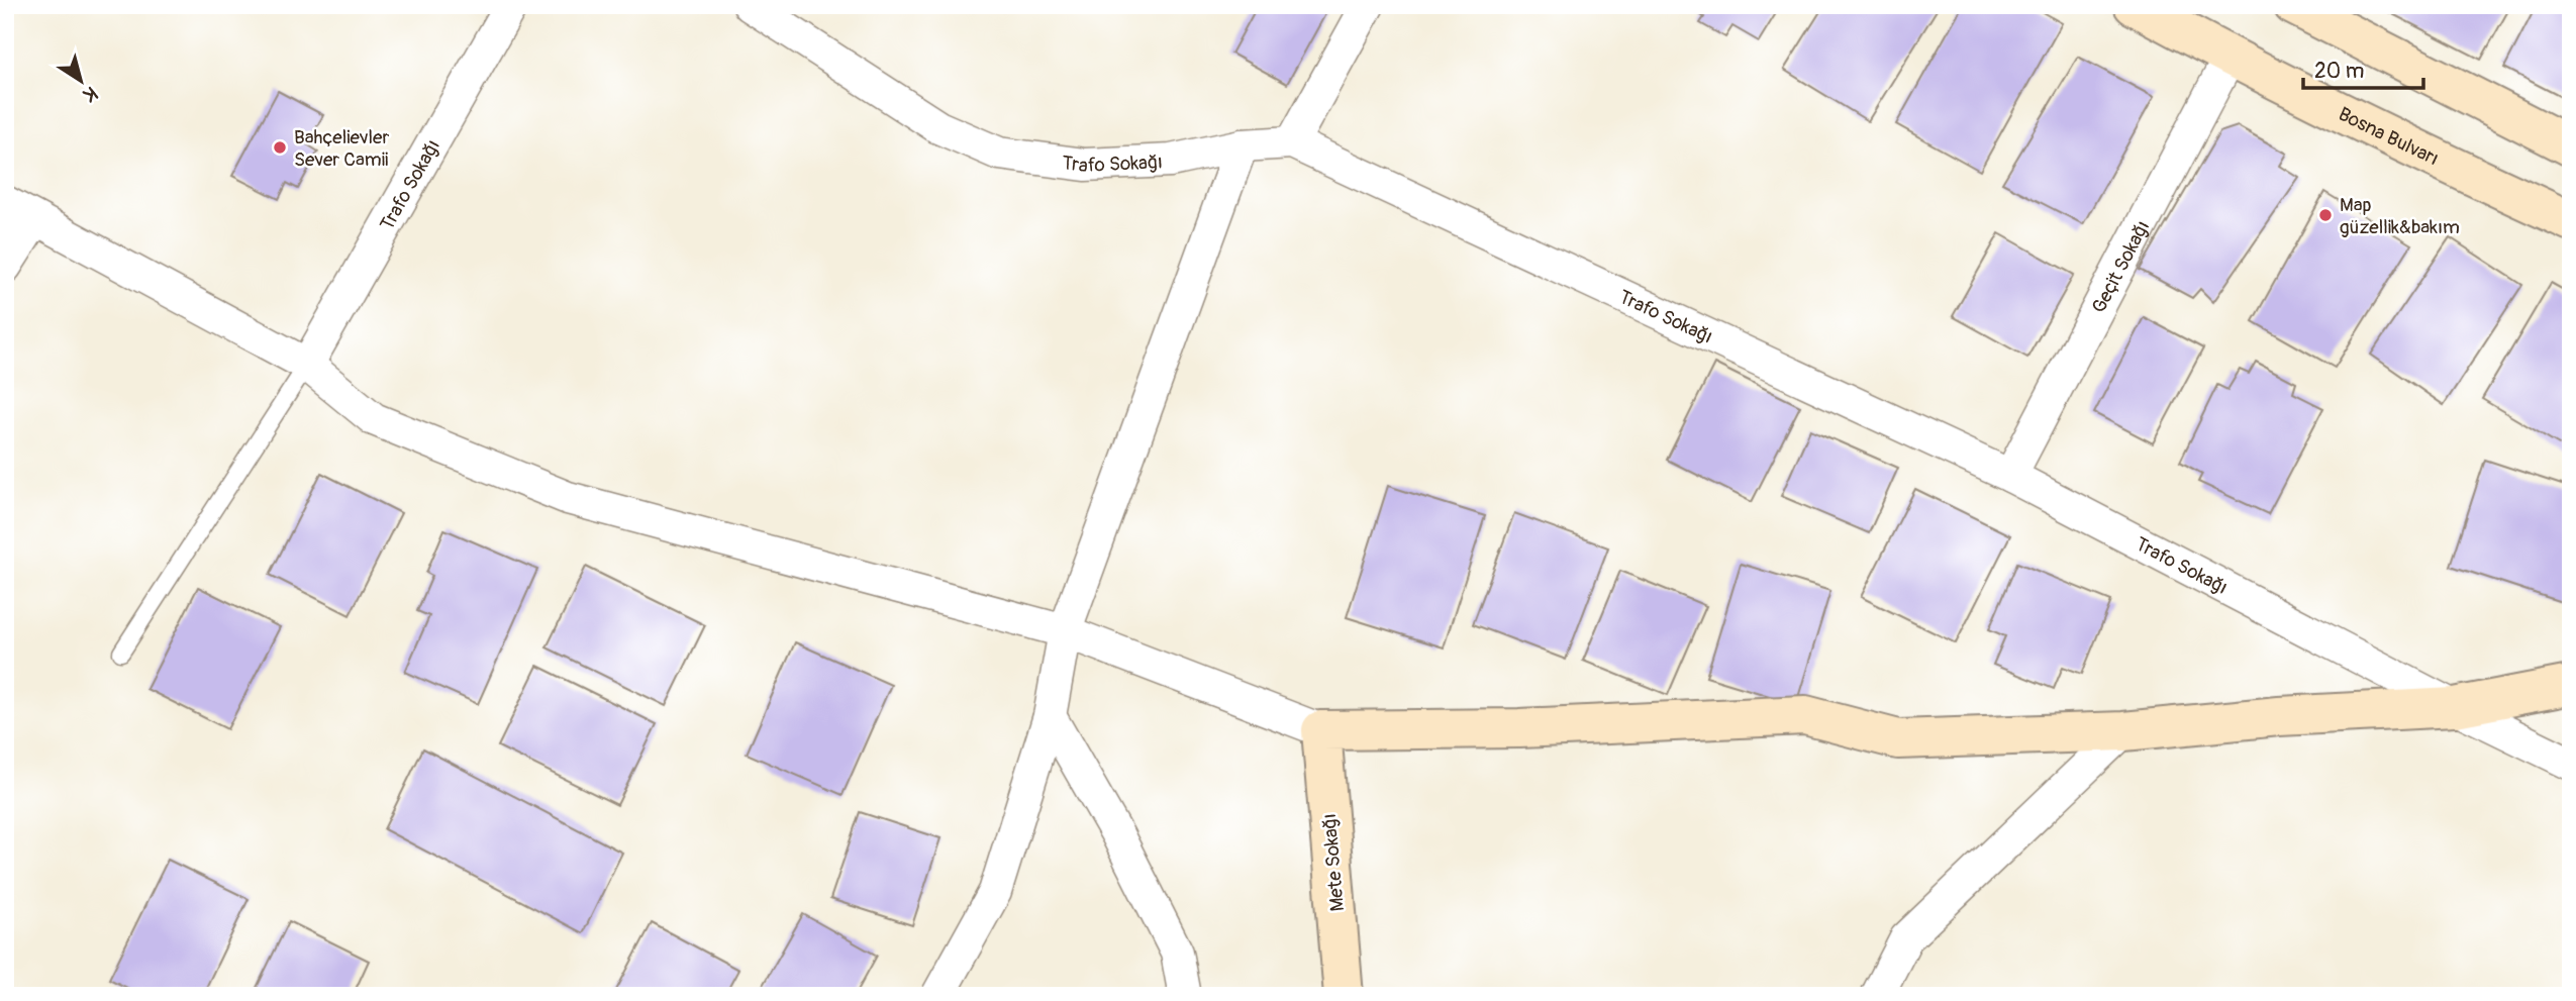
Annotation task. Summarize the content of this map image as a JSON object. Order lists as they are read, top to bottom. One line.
{"streets":{"main road":["Bosna Bulvarı","Mete Sokağı"],"street":["Trafo Sokağı","Geçit Sokağı"]},"crossings":[["Bosna Bulvarı","Geçit Sokağı"],["Trafo Sokağı","Geçit Sokağı"]],"places":["Bahçelievler Sever Camii","Map güzellik&bakım"],"scale_bar":"20 m","north":"bottom right"}
